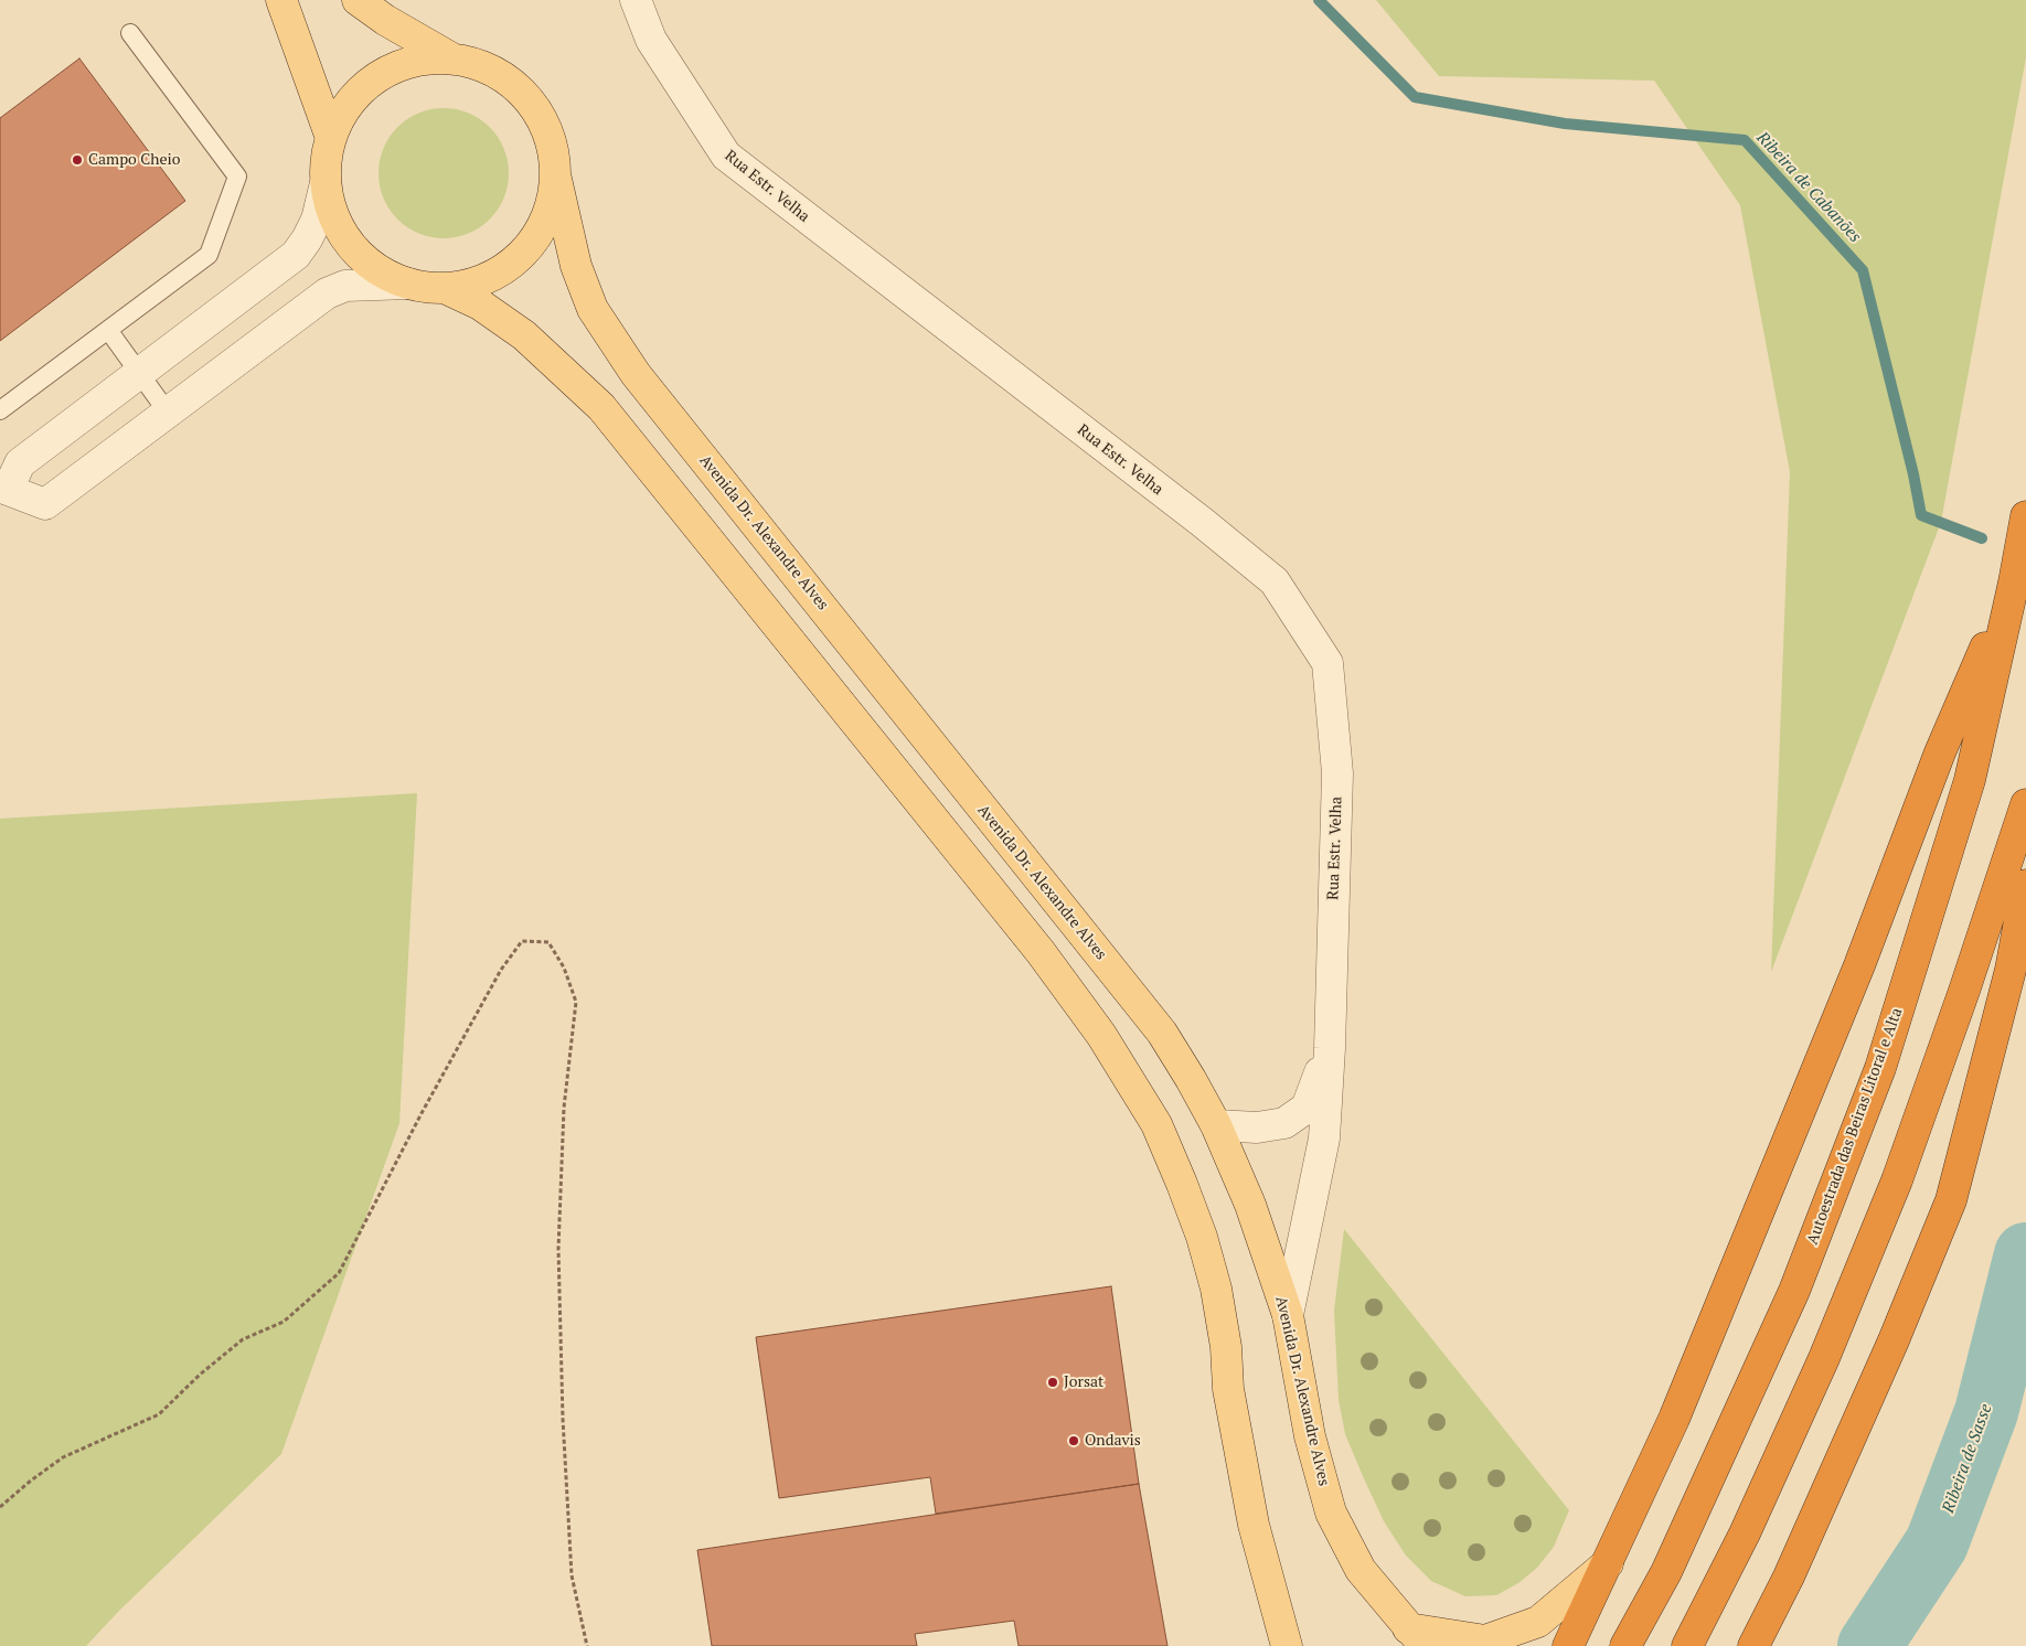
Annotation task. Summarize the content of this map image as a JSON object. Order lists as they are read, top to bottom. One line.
{"streets":{"highway":["Autoestrada das Beiras Litoral e Alta"],"main road":["Avenida Dr. Alexandre Alves"],"street":["Rua Estr. Velha"]},"crossings":[["Rua Estr. Velha","Avenida Dr. Alexandre Alves"]],"water":["Ribeira de Cabanões","Ribeira de Sasse"],"places":["Campo Cheio","Jorsat","Ondavis"]}
